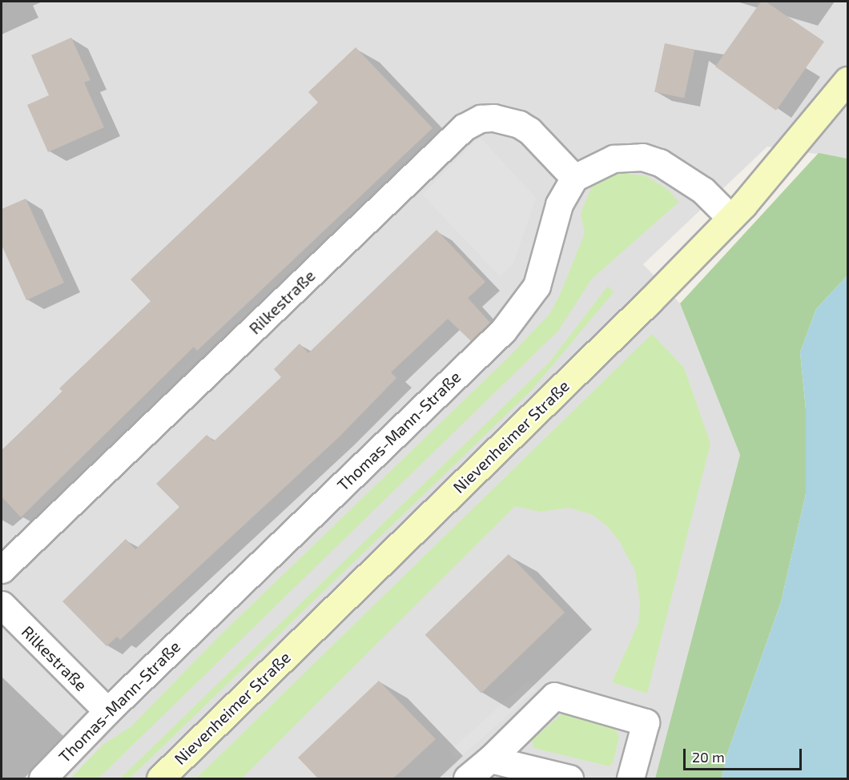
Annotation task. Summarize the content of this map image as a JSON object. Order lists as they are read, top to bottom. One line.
{"streets":{"main road":["Nievenheimer Straße"],"street":["Rilkestraße","Thomas-Mann-Straße"]},"crossings":[["Rilkestraße","Thomas-Mann-Straße"]],"scale_bar":"20 m"}
